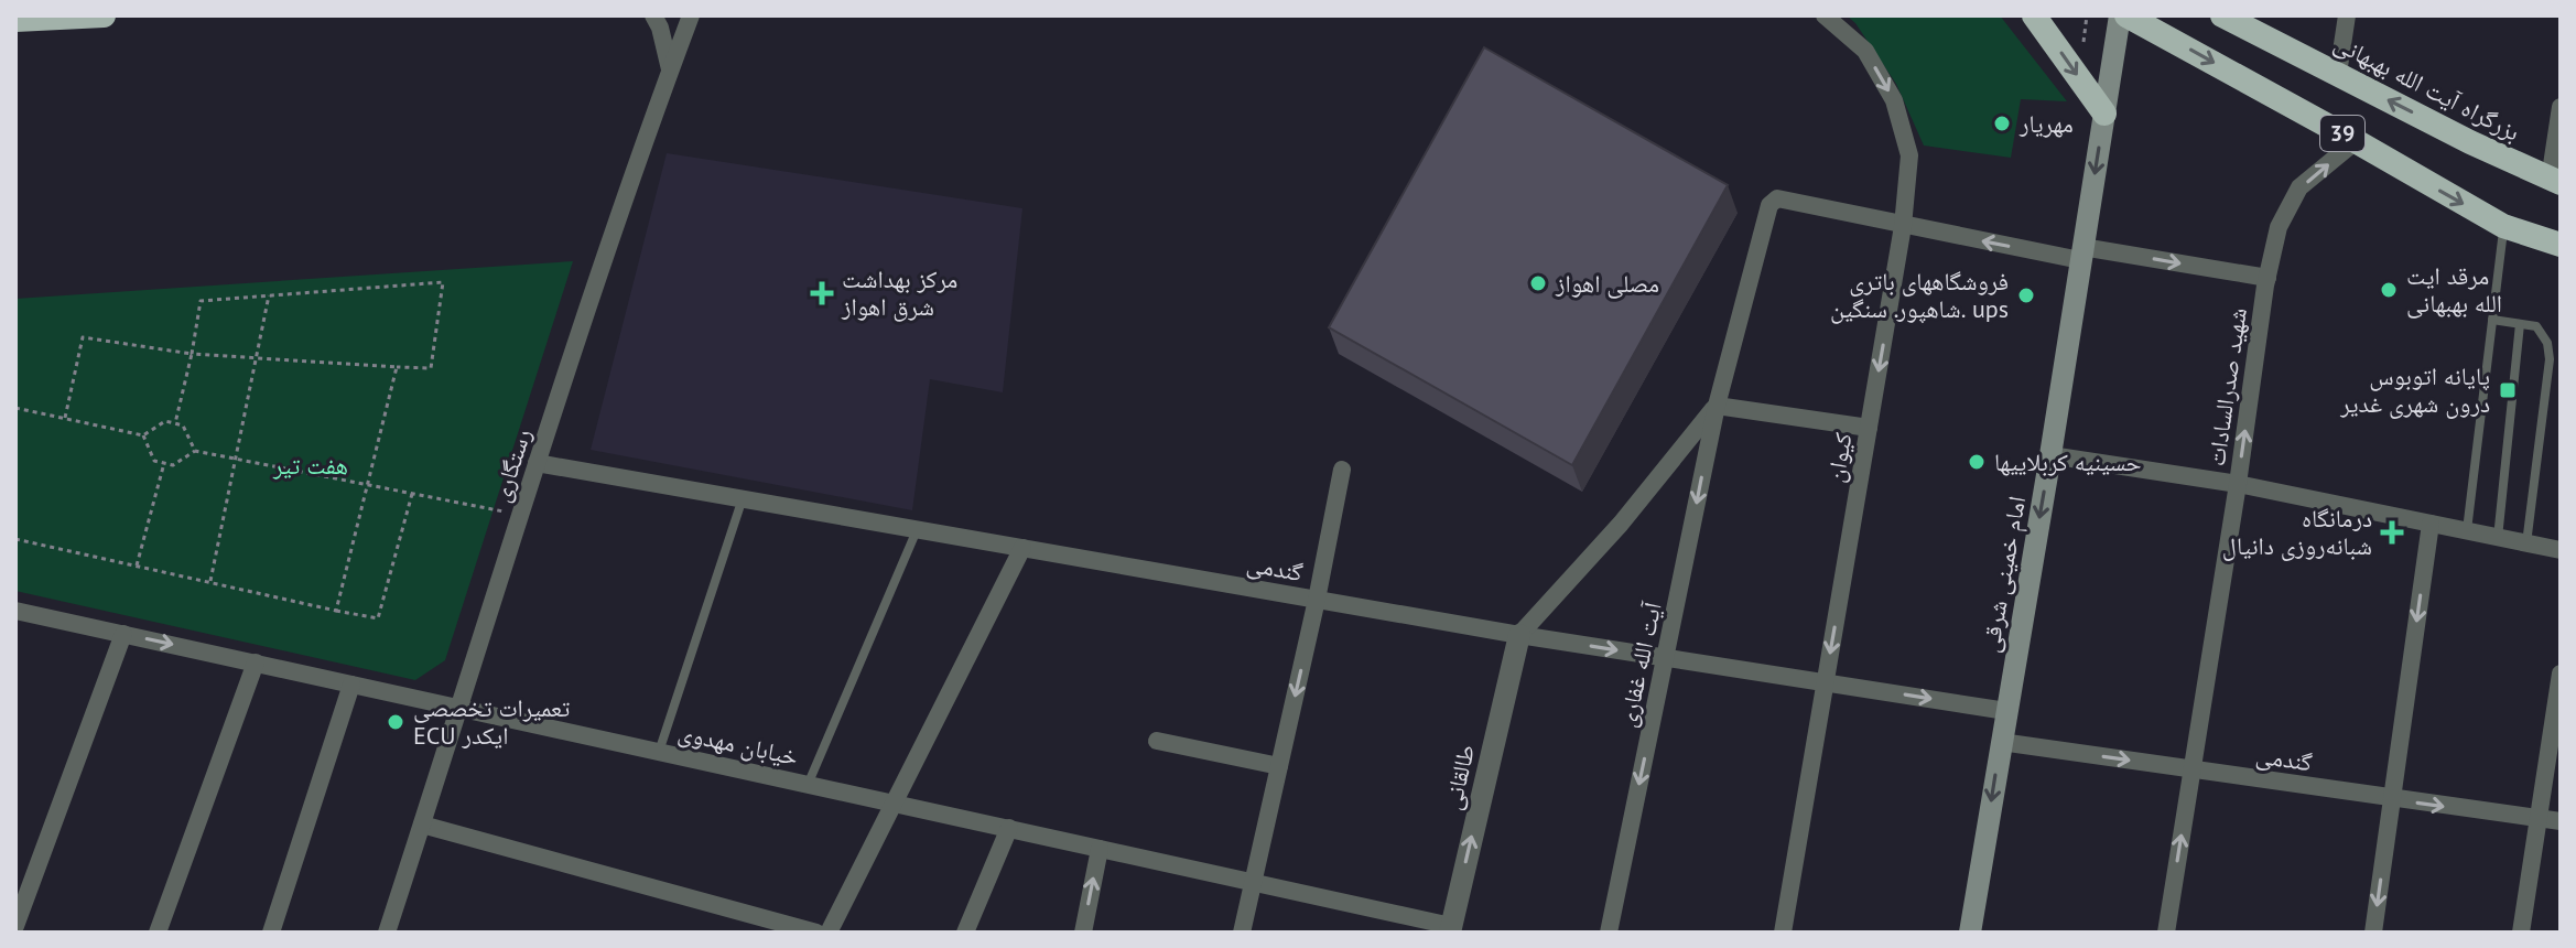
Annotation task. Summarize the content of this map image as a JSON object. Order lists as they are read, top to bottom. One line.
{"streets":{"highway":["بزرگراه آیت الله بهبهانی","39"],"main road":["امام خمینی شرقی"],"street":["شهید صدرالسادات","کیوان","رستگاری","گندمی","آیت الله غفاری","خیابان مهدوی","طالقانی"]},"crossings":[["39","شهید صدرالسادات"],["39","امام خمینی شرقی"],["شهید صدرالسادات","گندمی"],["کیوان","گندمی"],["کیوان","آیت الله غفاری"],["رستگاری","گندمی"],["رستگاری","خیابان مهدوی"],["گندمی","امام خمینی شرقی"],["گندمی","آیت الله غفاری"],["گندمی","طالقانی"],["خیابان مهدوی","طالقانی"]],"one_way":["شهید صدرالسادات","کیوان","امام خمینی شرقی","آیت الله غفاری","طالقانی"],"parks":["هفت تیر"],"places":{"other":["مهریار","مصلی اهواز","مرقد ایت الله بهبهانی","فروشگاههای باتری شاهپور. سنگین. ups","حسینیه کربلاییها","تعمیرات تخصصی ECU ایکدر"],"health":["مرکز بهداشت شرق اهواز","درمانگاه شبانه‌روزی دانیال"],"transit":["پایانه اتوبوس درون شهری غدیر"]}}
